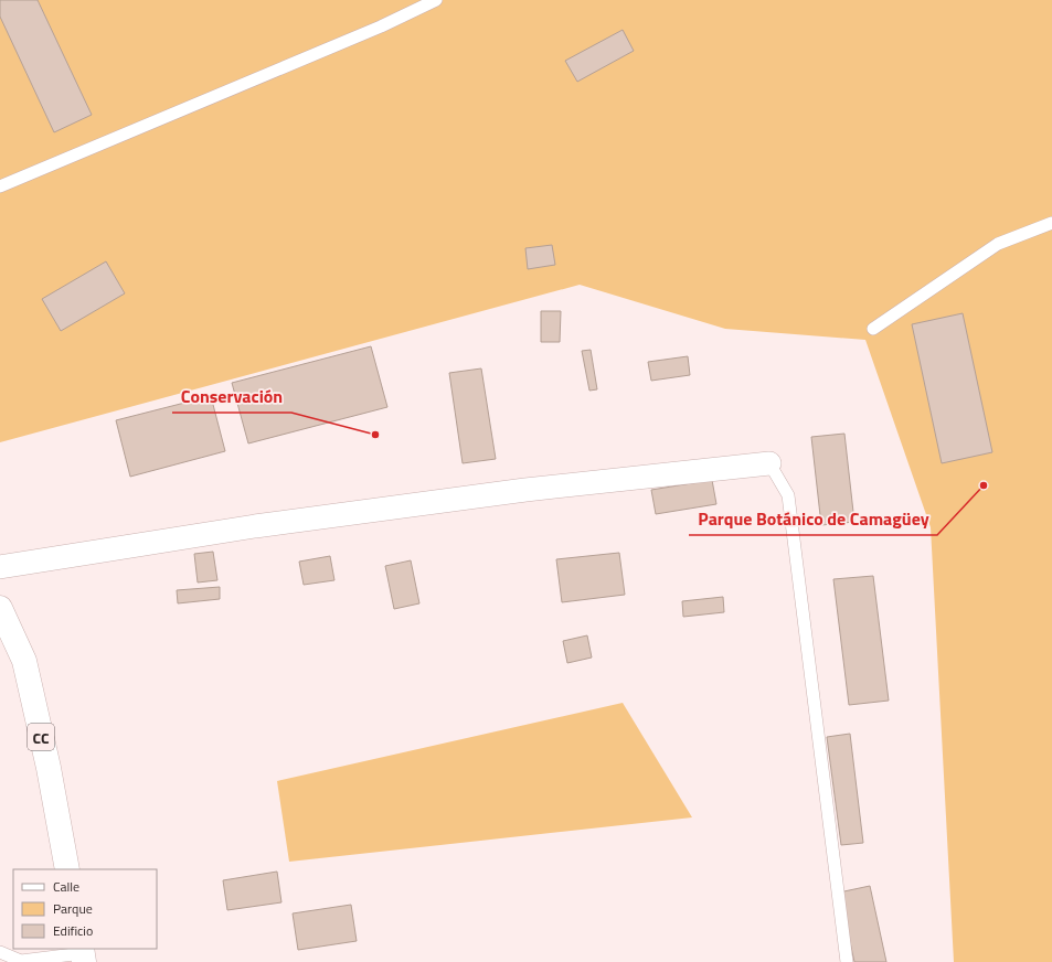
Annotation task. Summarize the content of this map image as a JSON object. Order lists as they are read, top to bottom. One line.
{"streets":{"main road":["CC"]},"places":["Conservación","Parque Botánico de Camagüey"],"legend":["Calle","Parque","Edificio"]}
